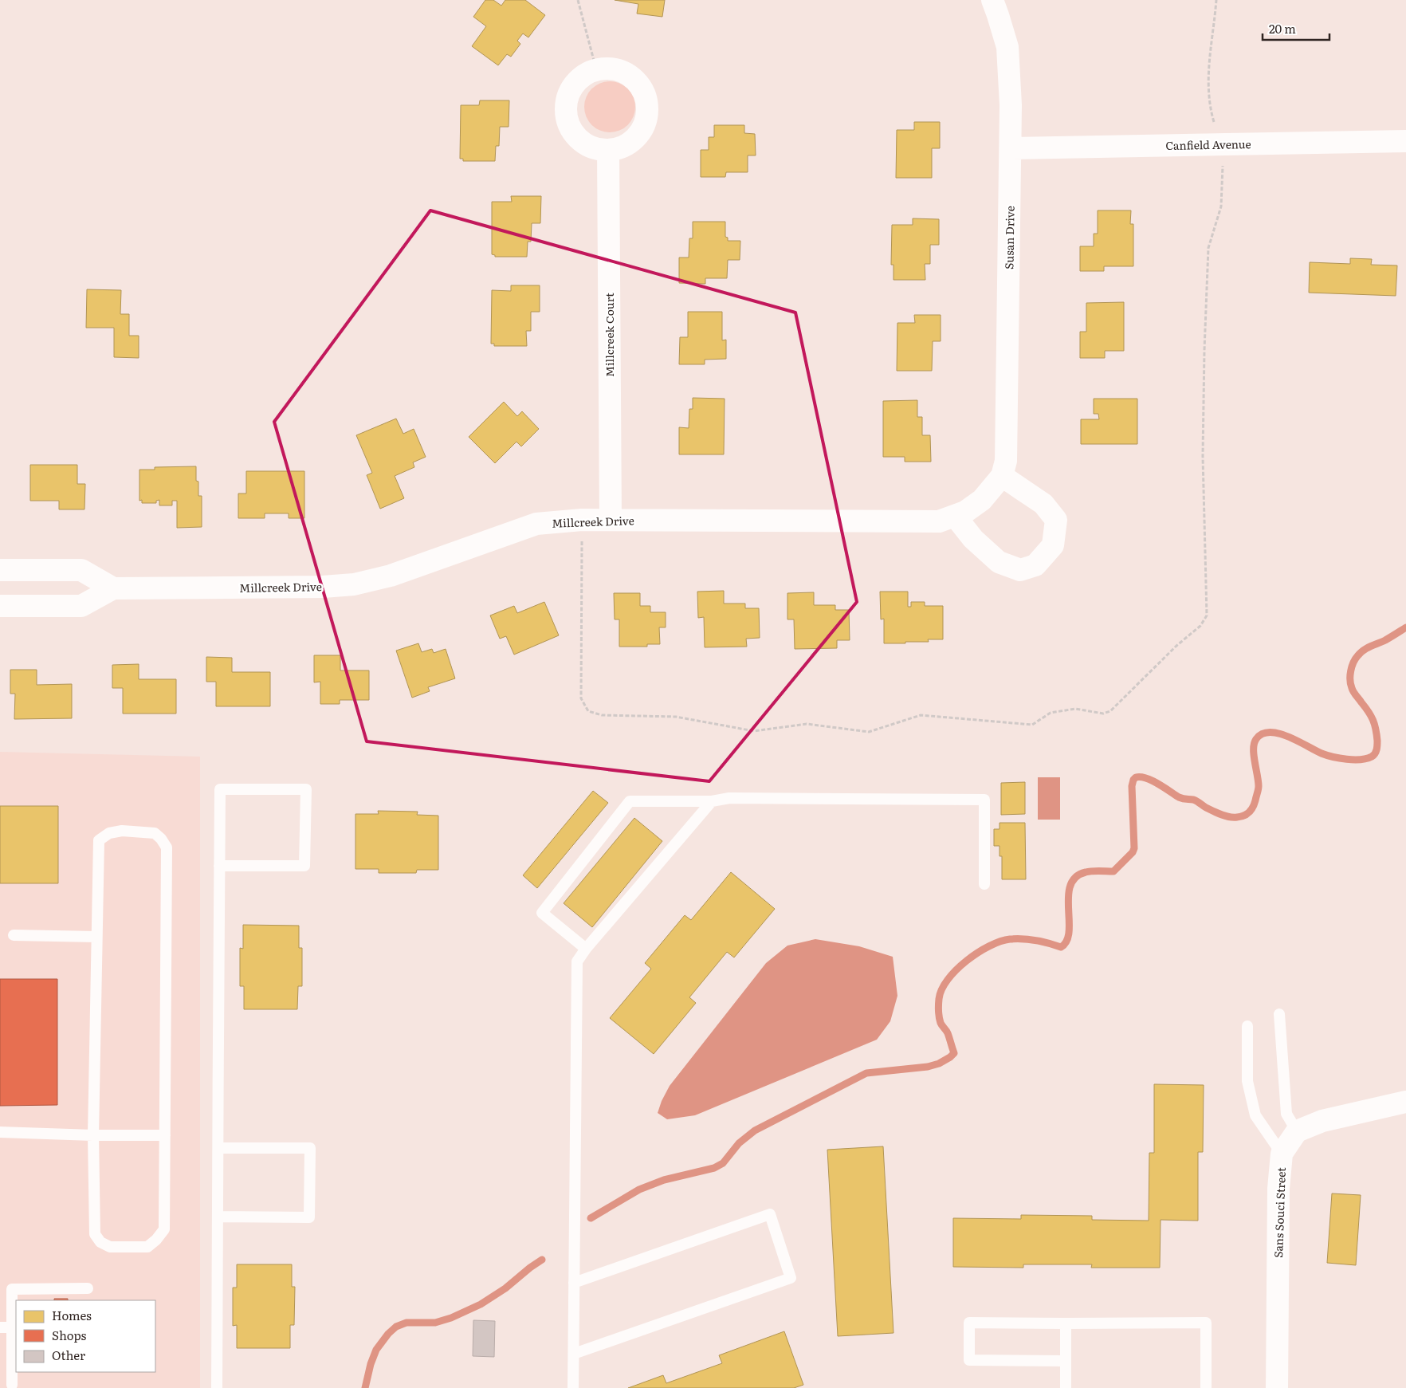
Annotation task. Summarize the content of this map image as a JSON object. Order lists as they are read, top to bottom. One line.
{"streets":{"street":["Canfield Avenue","Susan Drive","Millcreek Court","Millcreek Drive","Sans Souci Street"]},"crossings":[["Canfield Avenue","Susan Drive"],["Susan Drive","Millcreek Drive"],["Millcreek Court","Millcreek Drive"]],"legend":["Homes","Shops","Other"],"scale_bar":"20 m"}
